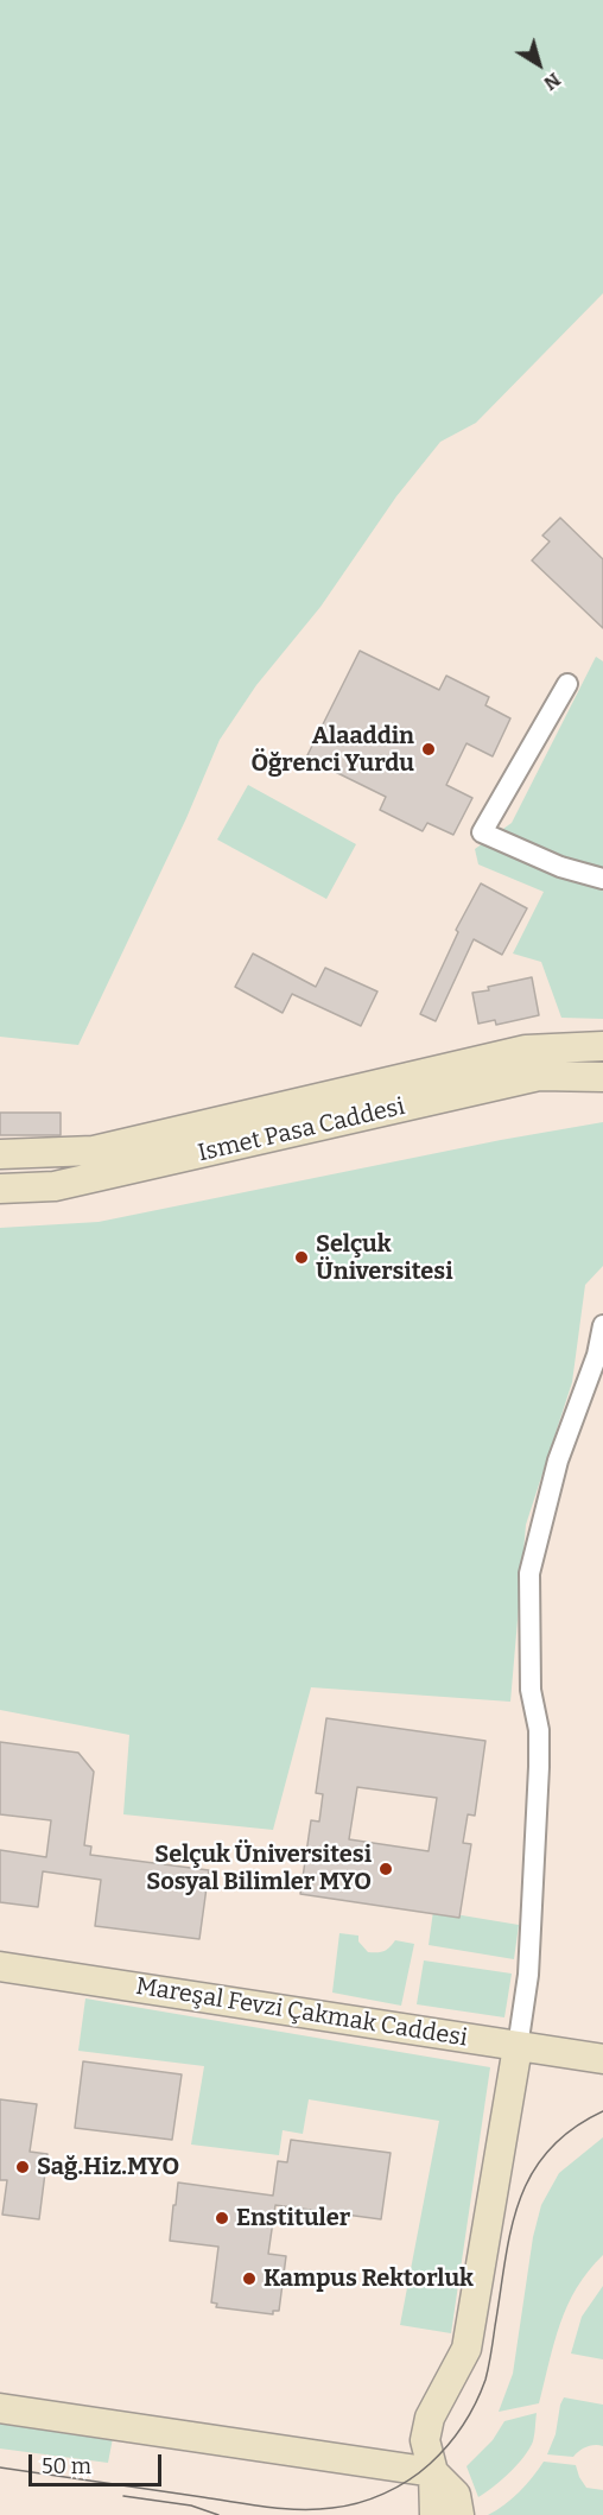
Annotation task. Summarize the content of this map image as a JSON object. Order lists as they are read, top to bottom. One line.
{"streets":{"street":["Ismet Pasa Caddesi","Mareşal Fevzi Çakmak Caddesi"]},"places":["Alaaddin Öğrenci Yurdu","Selçuk Üniversitesi","Selçuk Üniversitesi Sosyal Bilimler MYO","Sağ.Hiz.MYO","Enstituler","Kampus Rektorluk"],"scale_bar":"50 m","north":"bottom right"}
